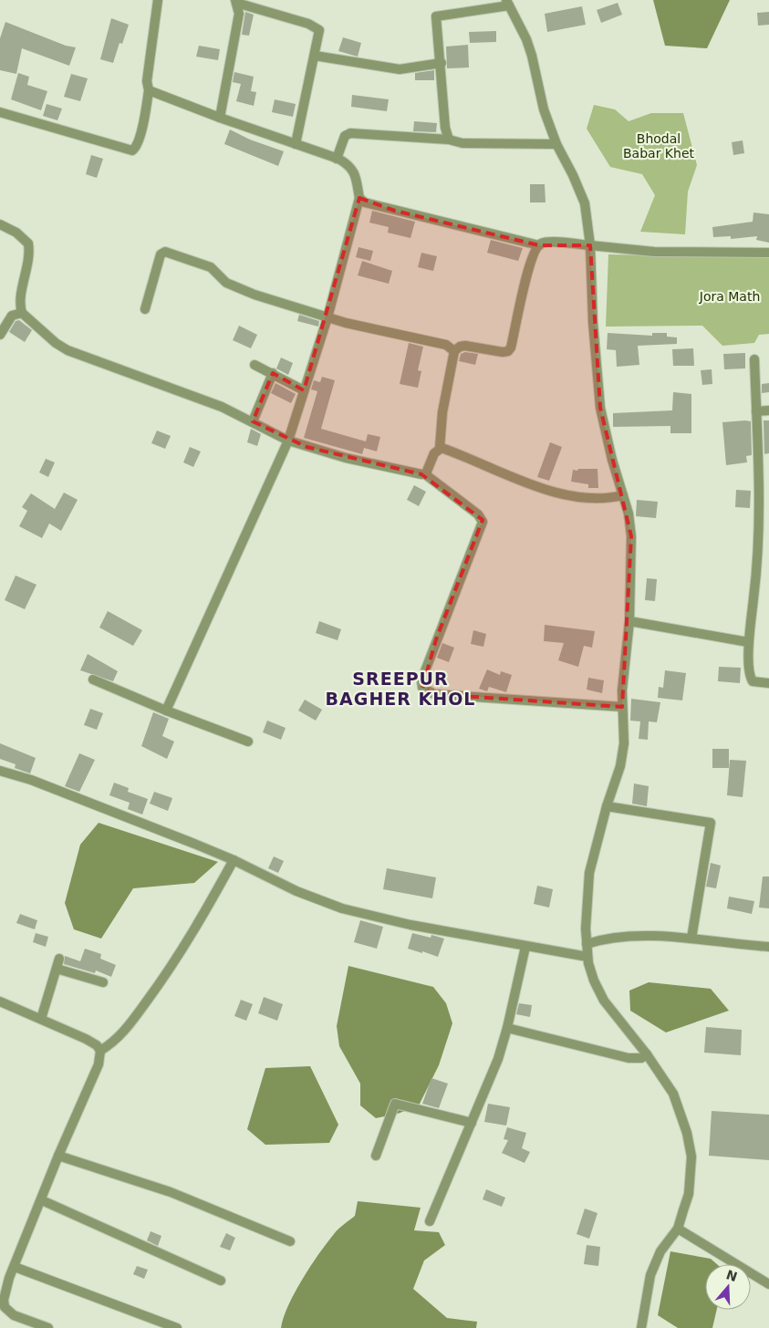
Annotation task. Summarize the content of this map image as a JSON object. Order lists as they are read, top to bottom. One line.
{"districts":["SREEPUR BAGHER KHOL"],"parks":["Bhodal Babar Khet","Jora Math"],"north":"top"}
